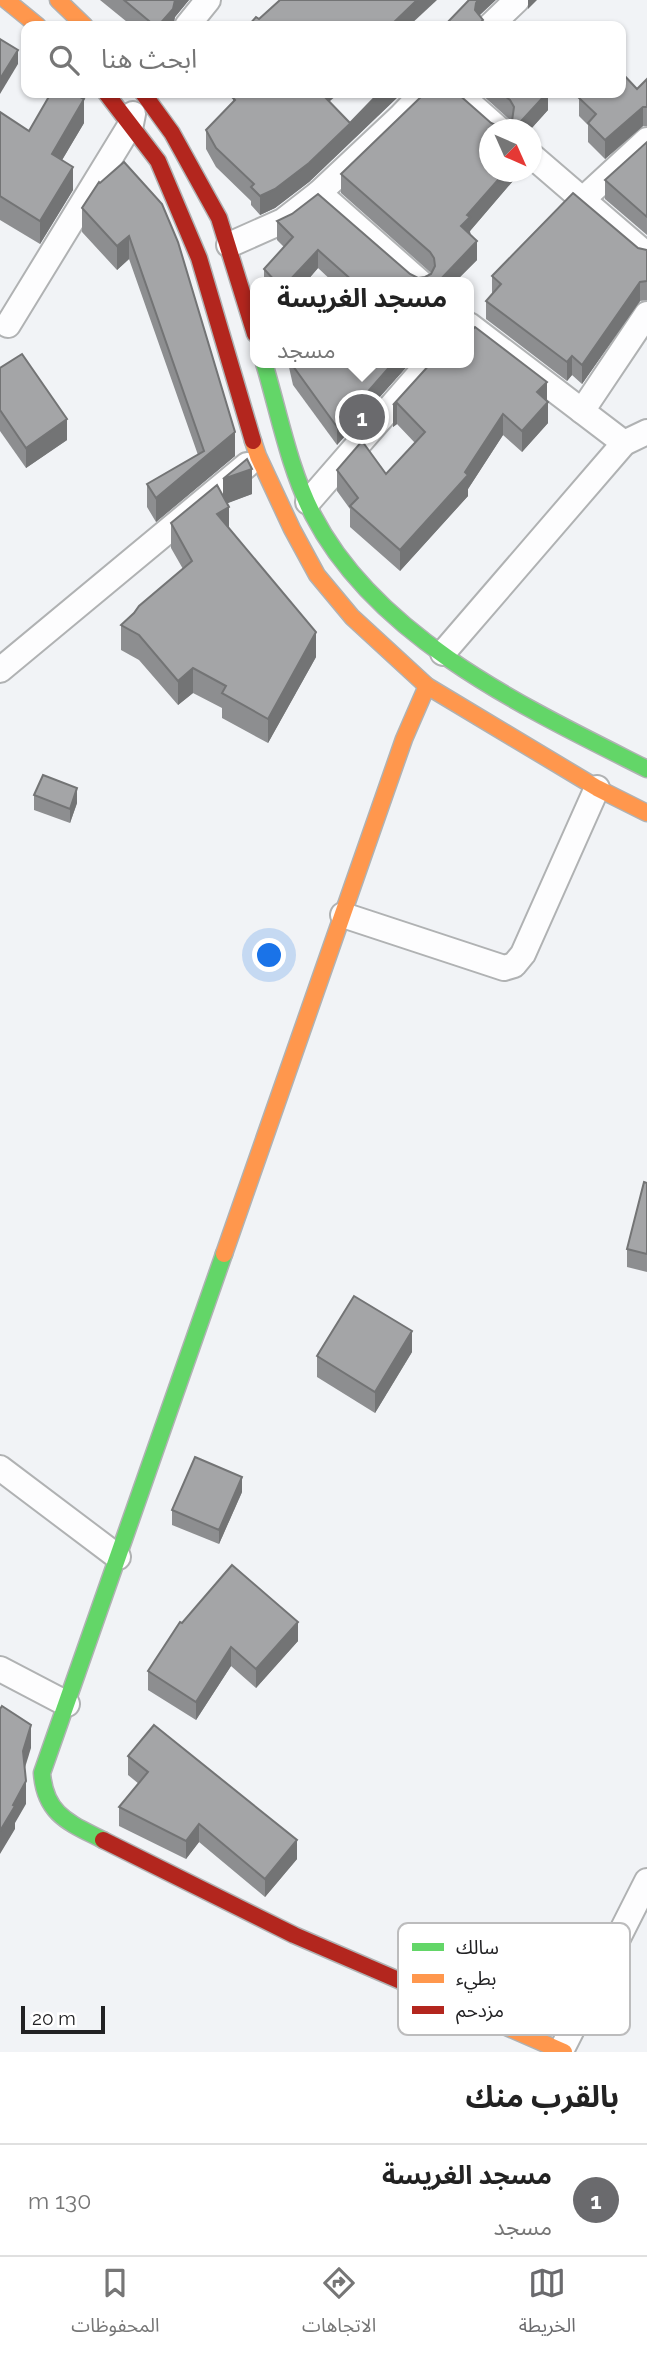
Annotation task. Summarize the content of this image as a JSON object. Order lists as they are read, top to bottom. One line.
{"legend":["سالك","بطيء","مزدحم"],"scale_bar":"20 m","north":"bottom right","page":{"search":"ابحث هنا","popup":["مسجد الغريسة","مسجد"],"pins":"1","scale":"20 m","heading":"بالقرب منك","list":[{"mark":"1","name":"مسجد الغريسة","note":"مسجد","value":"130 m"}],"nav":["الخريطة","الاتجاهات","المحفوظات"]}}
